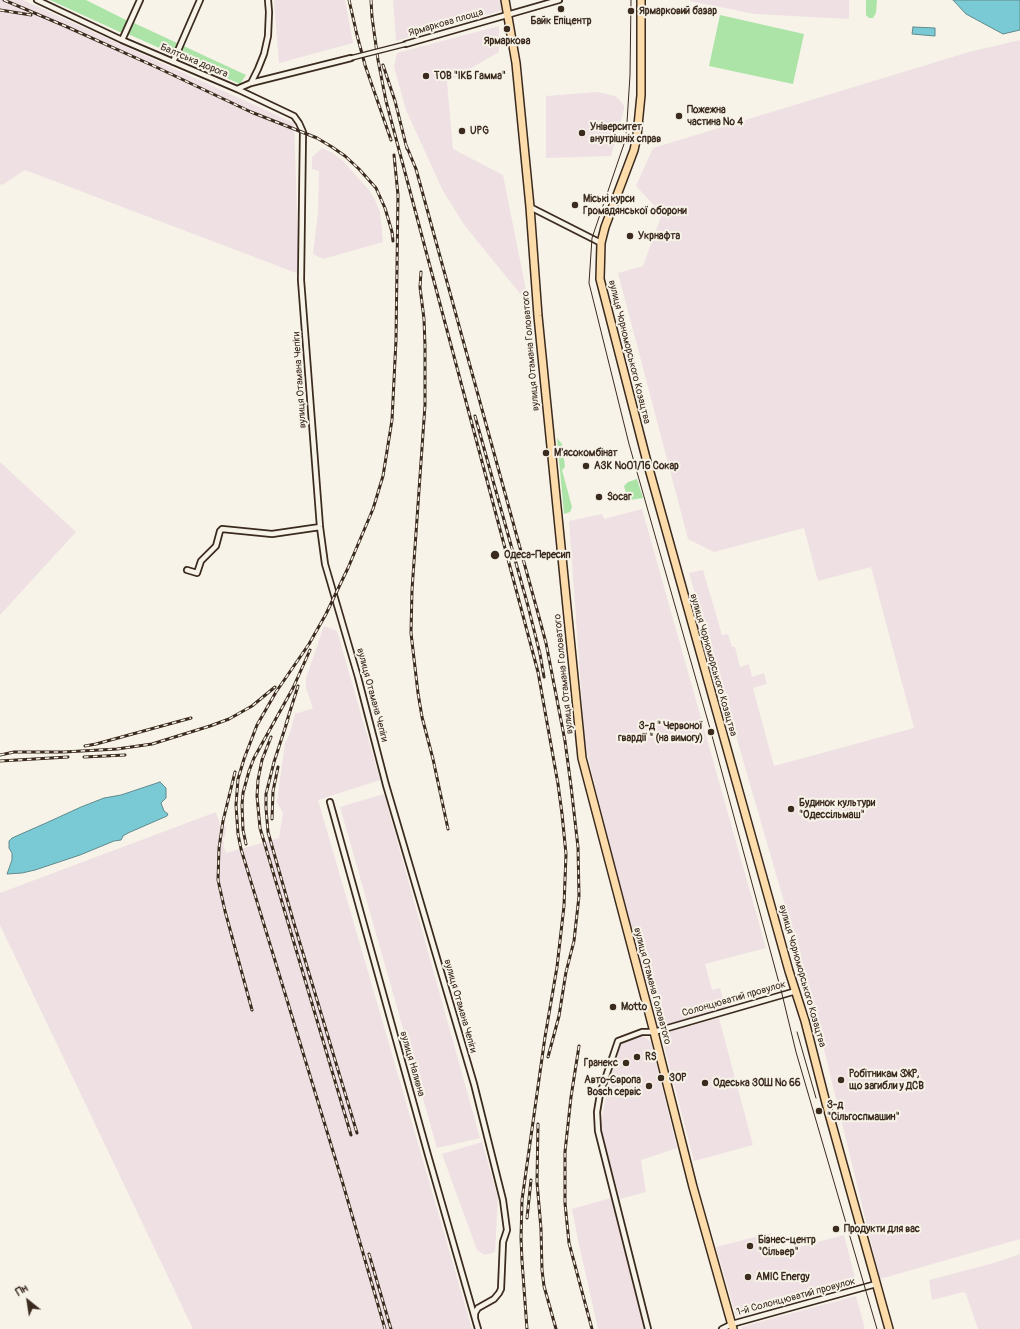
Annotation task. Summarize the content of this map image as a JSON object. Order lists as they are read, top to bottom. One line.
{"streets":{"main road":["вулиця Отамана Головатого","вулиця Чорноморського Козацтва"],"street":["Ярмаркова площа","Балтська дорога","вулиця Отамана Чепіги","Солонцюватий провулок","вулиця Наливна","1-й Солонцюватий провулок"]},"crossings":[["Ярмаркова площа","вулиця Отамана Головатого"],["Балтська дорога","вулиця Отамана Чепіги"],["вулиця Отамана Головатого","Солонцюватий провулок"],["вулиця Отамана Головатого","1-й Солонцюватий провулок"],["вулиця Чорноморського Козацтва","Солонцюватий провулок"],["вулиця Чорноморського Козацтва","1-й Солонцюватий провулок"],["вулиця Отамана Чепіги","вулиця Наливна"]],"places":["Байк Епіцентр","Ярмарковий базар","Ярмаркова","ТОВ \"ІКБ Гамма\"","Пожежна частина № 4","UPG","Університет внутрішніх справ","Міські курси Громадянської оборони","Укрнафта","М'ясокомбінат","АЗК №01/16 Сокар","Socar","Одеса-Пересип","З-д \" Червоної гвардії \" (на вимогу)","Будинок культури \"Одессільмаш\"","Motto","RS","Гранекс","ЗОР","Робітникам ЗЖР, що загибли у ДСВ","Одеська ЗОШ № 66","Авто-Європа Bosch сервіс","З-д \"Сільгоспмашин\"","Продукти для вас","Бізнес-центр \"Сільвер\"","AMIC Energy"],"north":"top left"}
